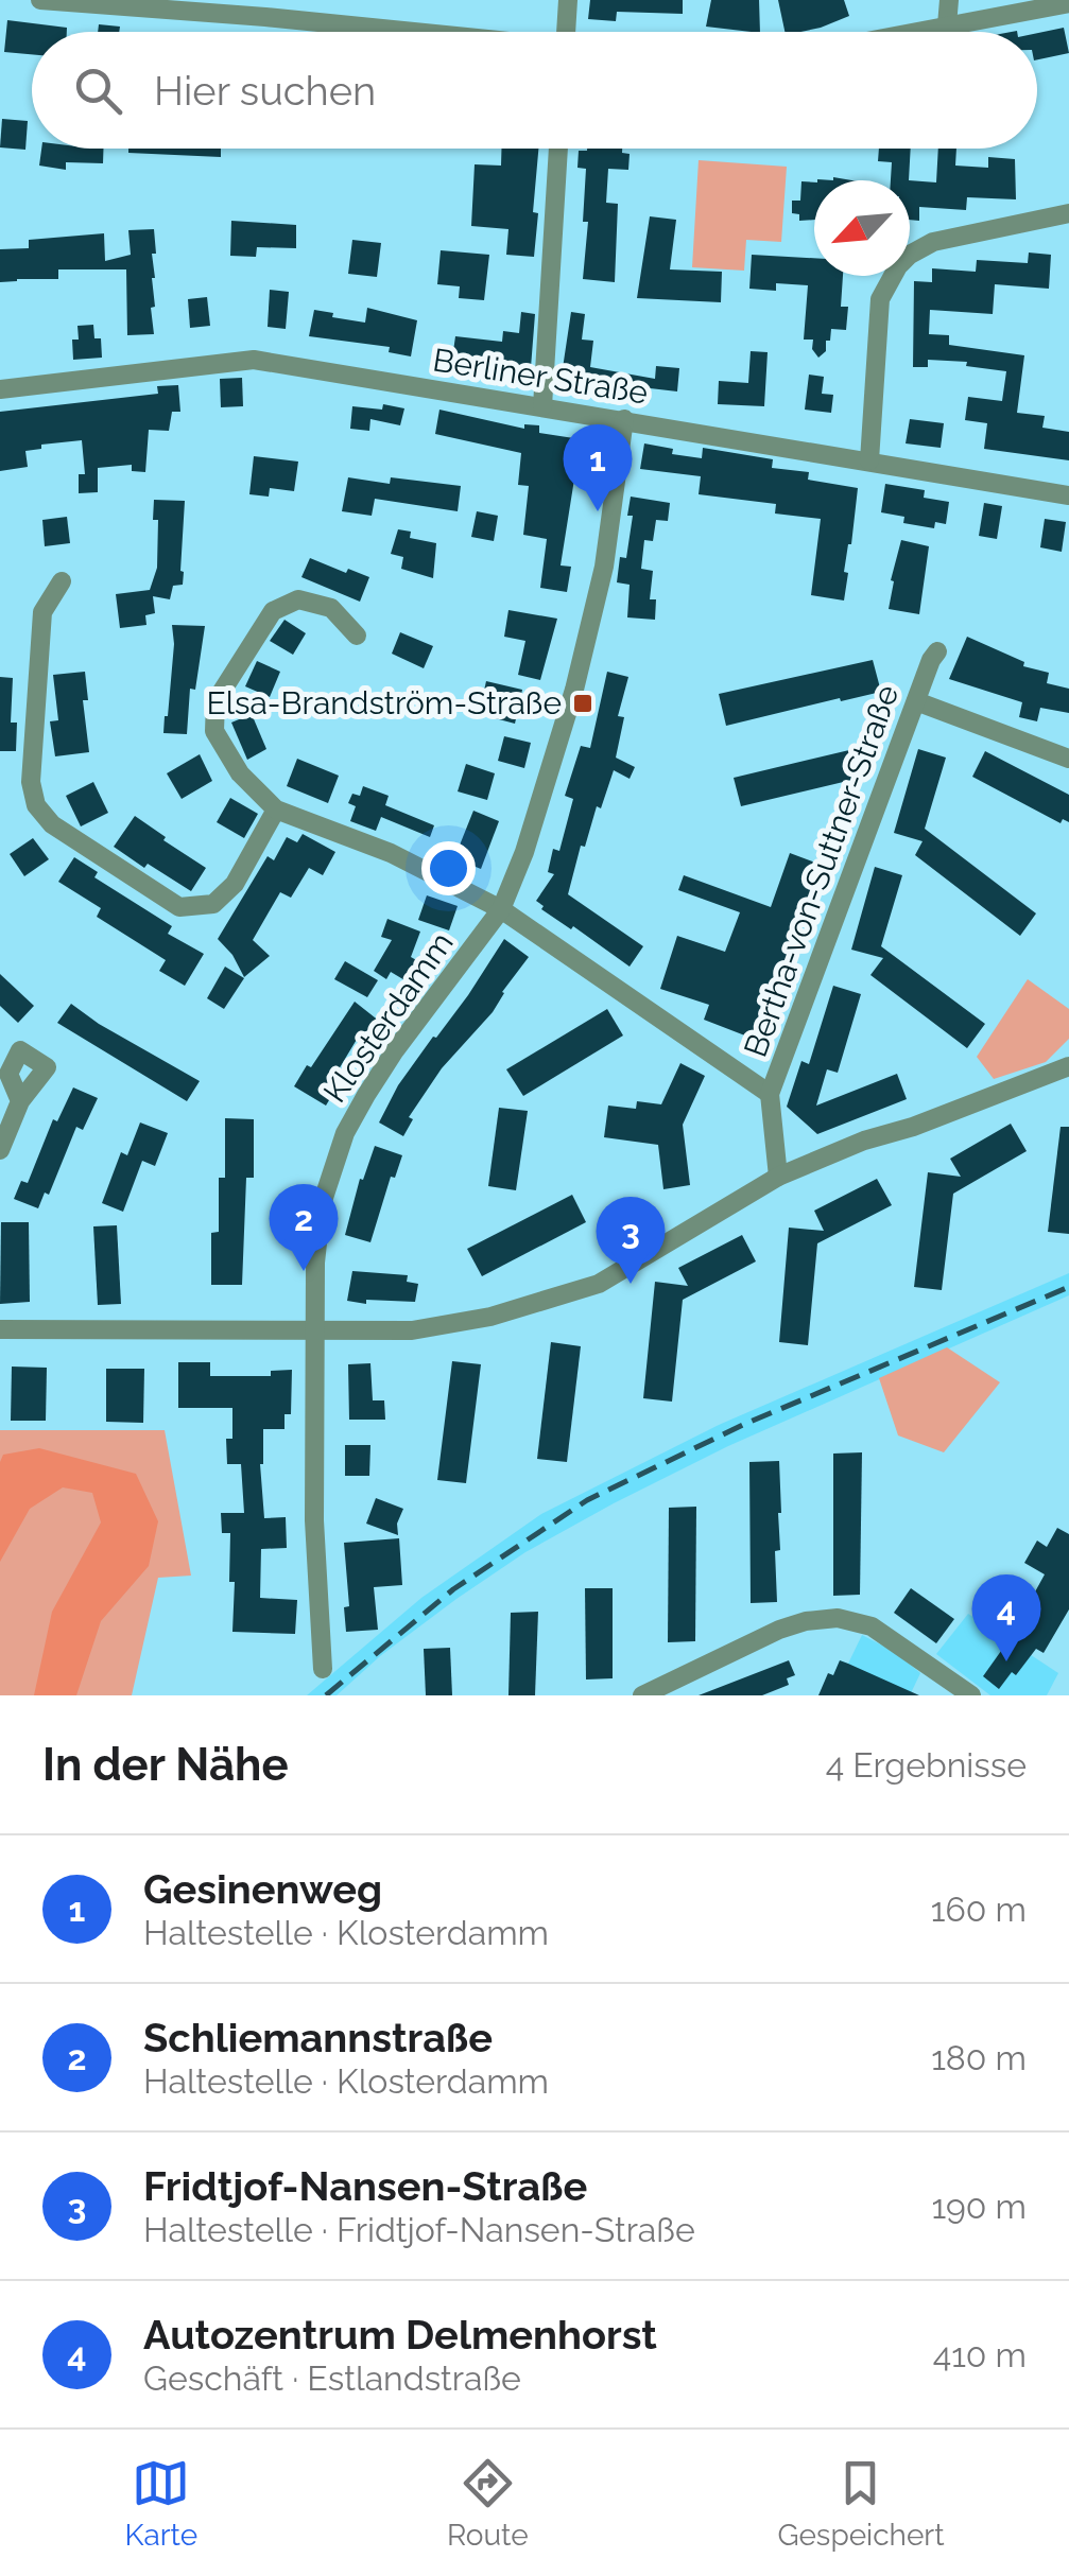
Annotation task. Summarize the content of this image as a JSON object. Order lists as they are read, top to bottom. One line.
{"streets":{"street":["Berliner Straße","Bertha-von-Suttner-Straße","Klosterdamm"]},"crossings":[["Berliner Straße","Klosterdamm"]],"places":{"transit":["Elsa-Brandström-Straße"]},"north":"bottom left","page":{"search":"Hier suchen","pins":["1","2","3","4"],"heading":["In der Nähe","4 Ergebnisse"],"list":[{"mark":"1","name":"Gesinenweg","note":"Haltestelle · Klosterdamm","value":"160 m"},{"mark":"2","name":"Schliemannstraße","note":"Haltestelle · Klosterdamm","value":"180 m"},{"mark":"3","name":"Fridtjof-Nansen-Straße","note":"Haltestelle · Fridtjof-Nansen-Straße","value":"190 m"},{"mark":"4","name":"Autozentrum Delmenhorst","note":"Geschäft · Estlandstraße","value":"410 m"}],"nav":["Karte","Route","Gespeichert"]}}
